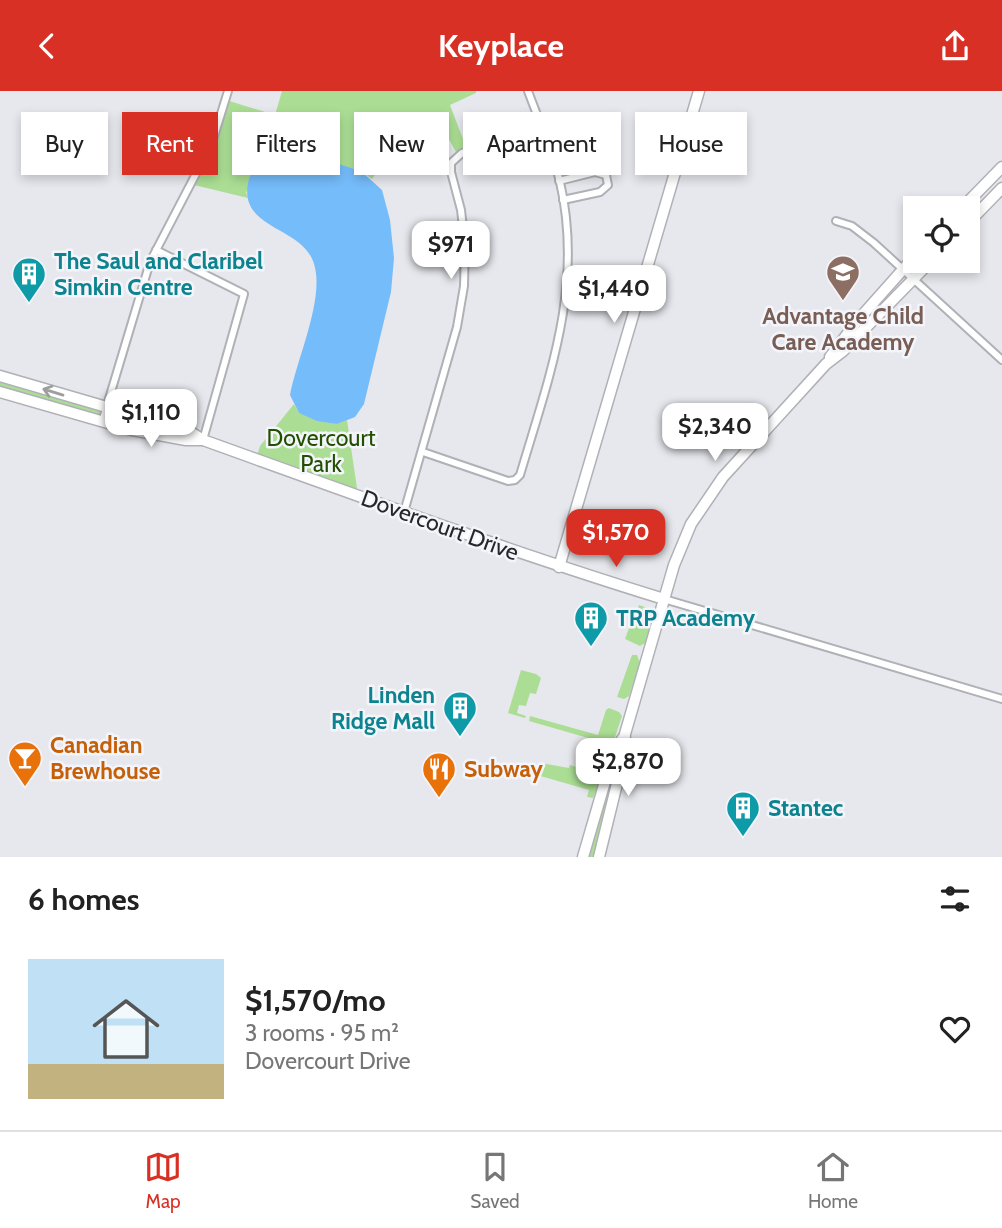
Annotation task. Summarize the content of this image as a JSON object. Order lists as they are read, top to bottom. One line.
{"streets":{"street":["Dovercourt Drive"]},"parks":["Dovercourt Park"],"places":{"school or university":["Advantage Child Care Academy"],"building":["The Saul and Claribel Simkin Centre","TRP Academy","Linden Ridge Mall","Stantec"],"bar":["Canadian Brewhouse"],"restaurant":["Subway"]},"page":{"header":"Keyplace","chip":["Buy","Rent","Filters","New","Apartment","House"],"price":["$971","$1,440","$1,110","$2,340","$1,570","$2,870"],"heading":"6 homes","list":[{"name":"$1,570/mo","note":"3 rooms · 95 m² · Dovercourt Drive"}],"tabs":["Map","Saved","Home"]}}
